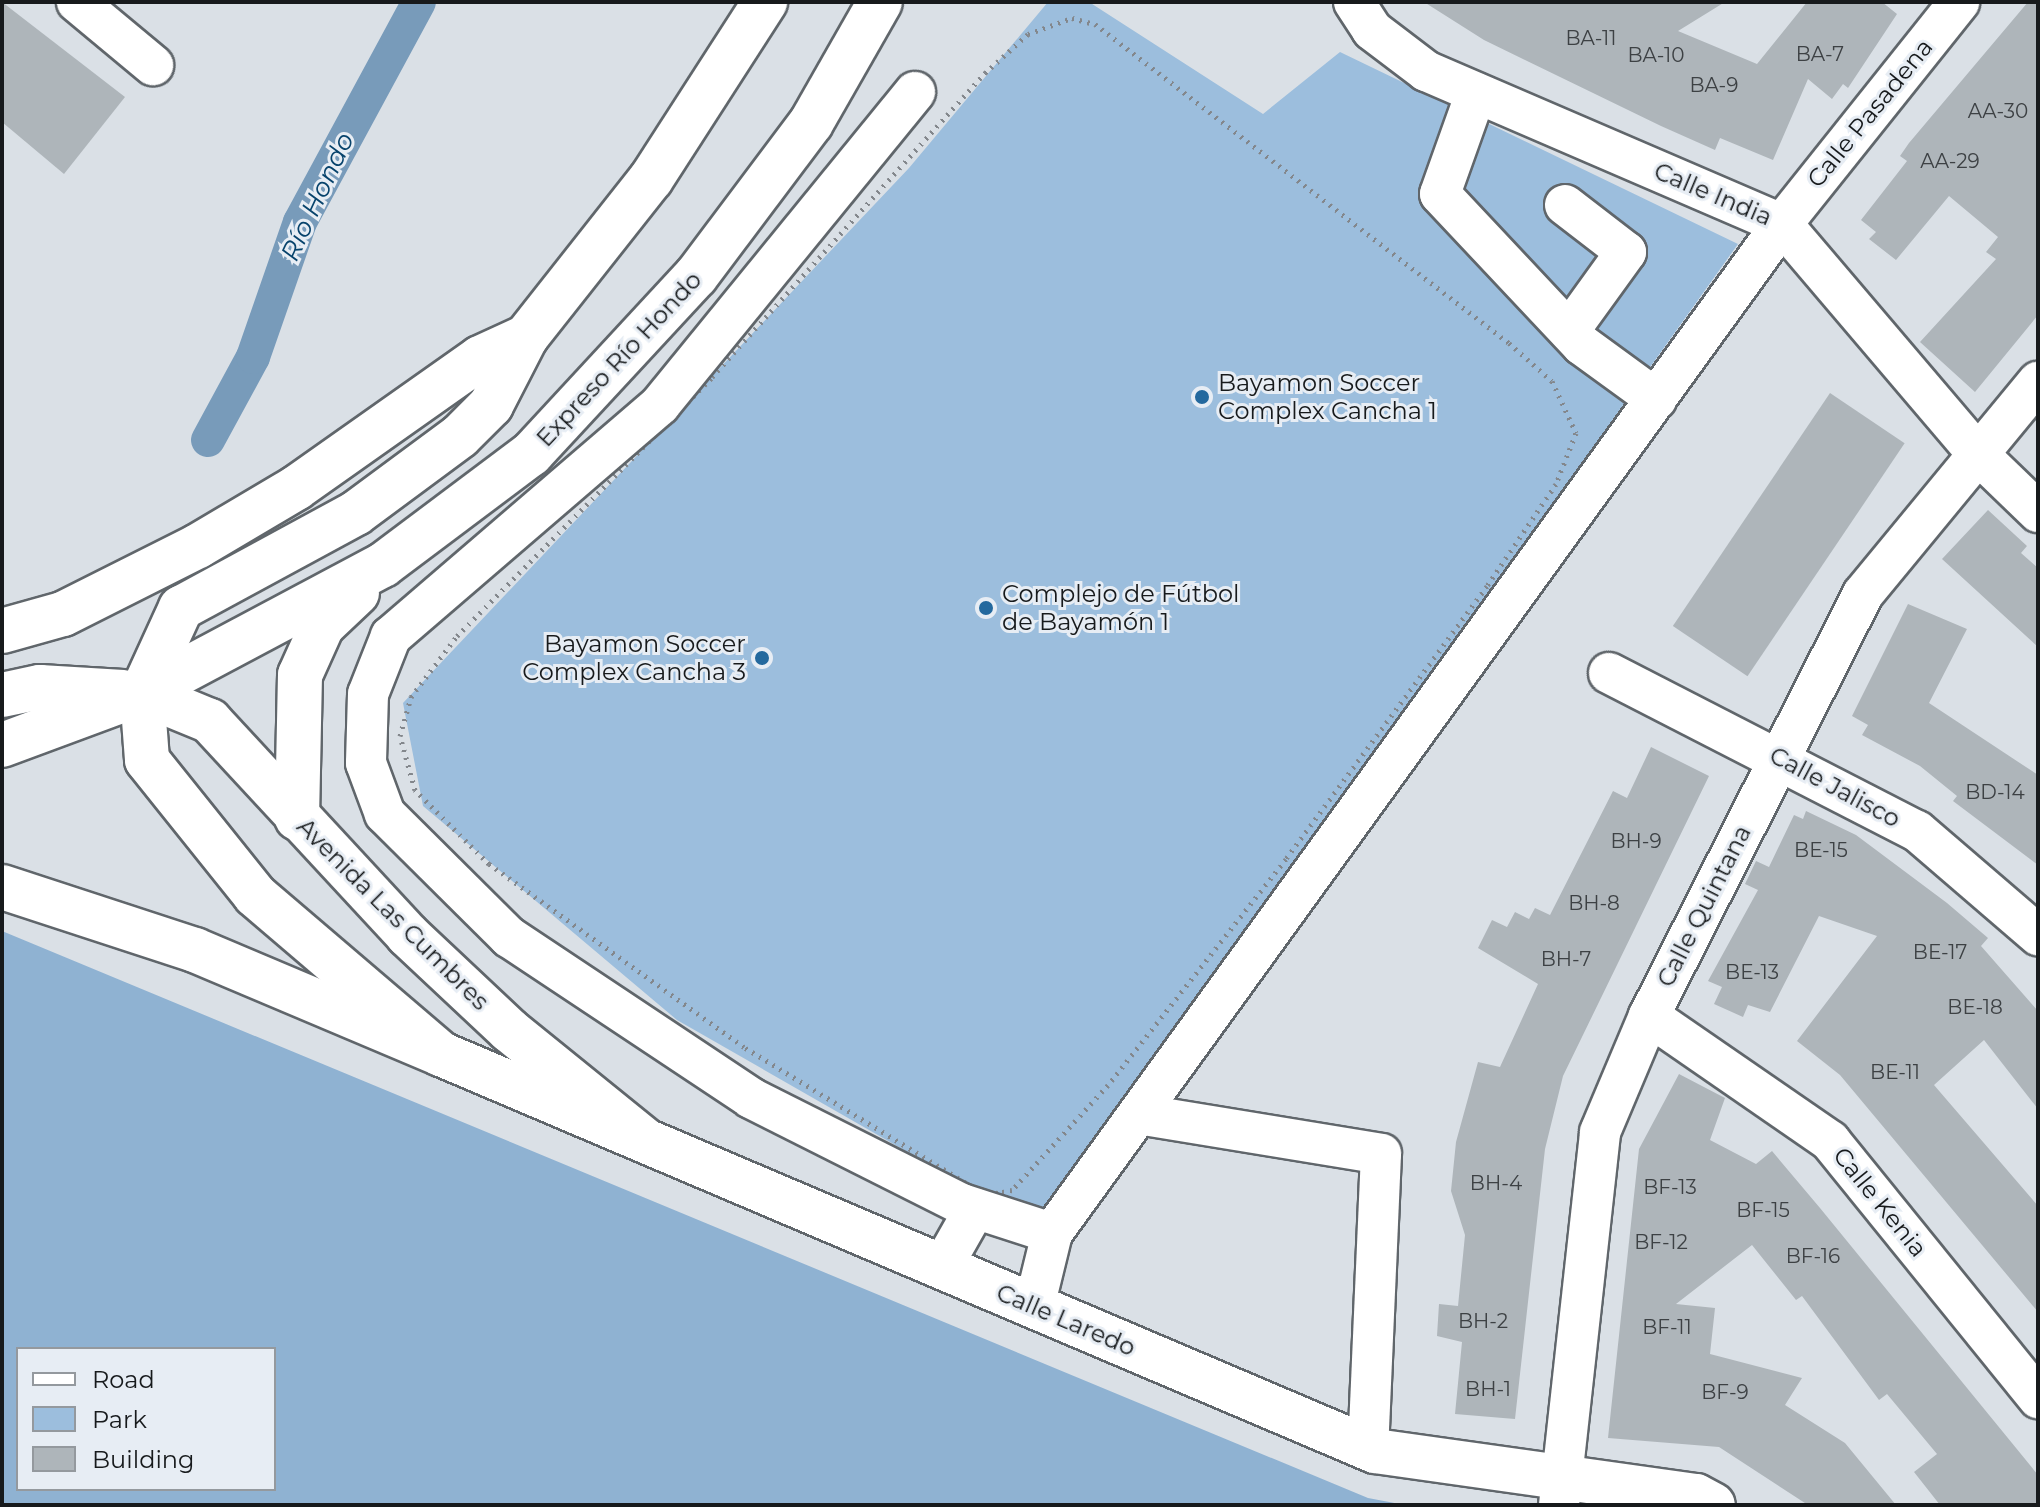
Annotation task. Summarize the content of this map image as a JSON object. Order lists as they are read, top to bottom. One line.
{"streets":{"main road":["Expreso Río Hondo","Avenida Las Cumbres","Calle Laredo"],"street":["Calle Pasadena","Calle India","Calle Jalisco","Calle Quintana","Calle Kenia"]},"crossings":[["Calle Pasadena","Calle India"],["Calle India","Calle Quintana"],["Expreso Río Hondo","Avenida Las Cumbres"],["Calle Jalisco","Calle Quintana"],["Calle Quintana","Calle Kenia"],["Calle Quintana","Calle Laredo"],["Avenida Las Cumbres","Calle Laredo"]],"water":["Río Hondo"],"places":["Bayamon Soccer Complex Cancha 1","Complejo de Fútbol de Bayamón 1","Bayamon Soccer Complex Cancha 3"],"house_numbers":["BA-11","BA-7","BA-10","BA-9","AA-30","AA-29","BD-14","BH-9","BE-15","BH-8","BE-17","BH-7","BE-13","BE-18","BE-11","BH-4","BF-13","BF-15","BF-12","BF-16","BH-2","BF-11","BH-1","BF-9"],"legend":["Road","Park","Building"]}
